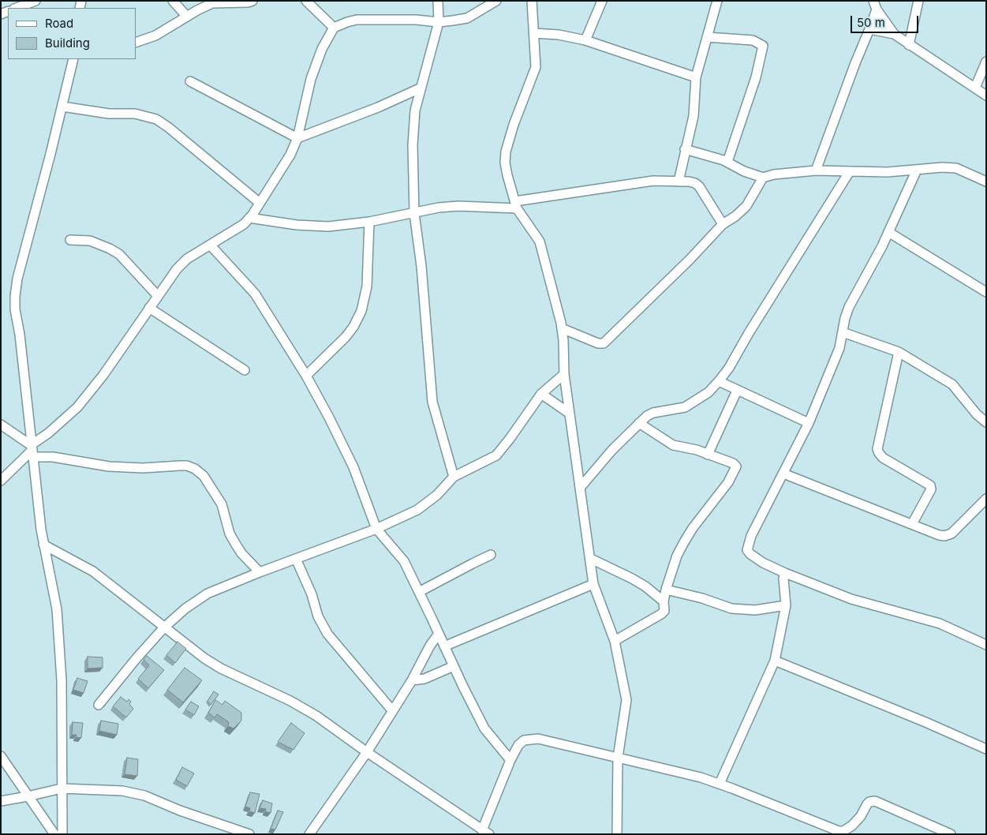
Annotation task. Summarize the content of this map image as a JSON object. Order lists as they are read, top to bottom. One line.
{"legend":["Road","Building"],"scale_bar":"50 m"}
